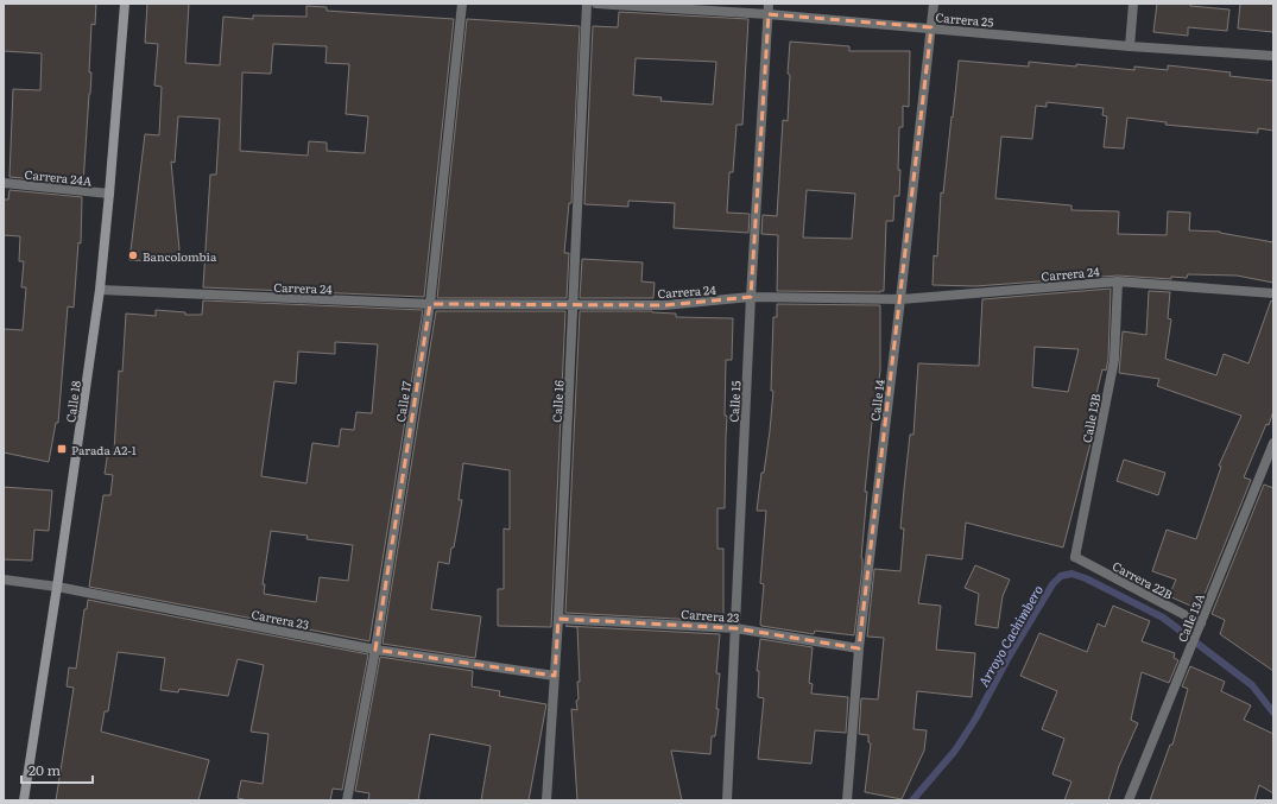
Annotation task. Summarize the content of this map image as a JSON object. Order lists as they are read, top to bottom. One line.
{"streets":{"main road":["Calle 18"],"street":["Carrera 25","Carrera 24A","Carrera 24","Calle 14","Calle 17","Calle 16","Calle 15","Calle 13B","Carrera 22B","Carrera 23","Calle 13A"]},"crossings":[["Carrera 25","Calle 14"],["Carrera 25","Calle 15"],["Carrera 24A","Calle 18"],["Carrera 24","Calle 14"],["Carrera 24","Calle 18"],["Carrera 24","Calle 17"],["Carrera 24","Calle 16"],["Carrera 24","Calle 15"],["Carrera 24","Calle 13B"],["Calle 14","Carrera 23"],["Calle 18","Carrera 23"],["Calle 17","Carrera 23"],["Calle 16","Carrera 23"],["Calle 15","Carrera 23"],["Calle 13B","Carrera 22B"],["Carrera 22B","Calle 13A"]],"water":["Arroyo Cachimbero"],"places":{"other":["Bancolombia"],"transit":["Parada A2-1"]},"scale_bar":"20 m"}
